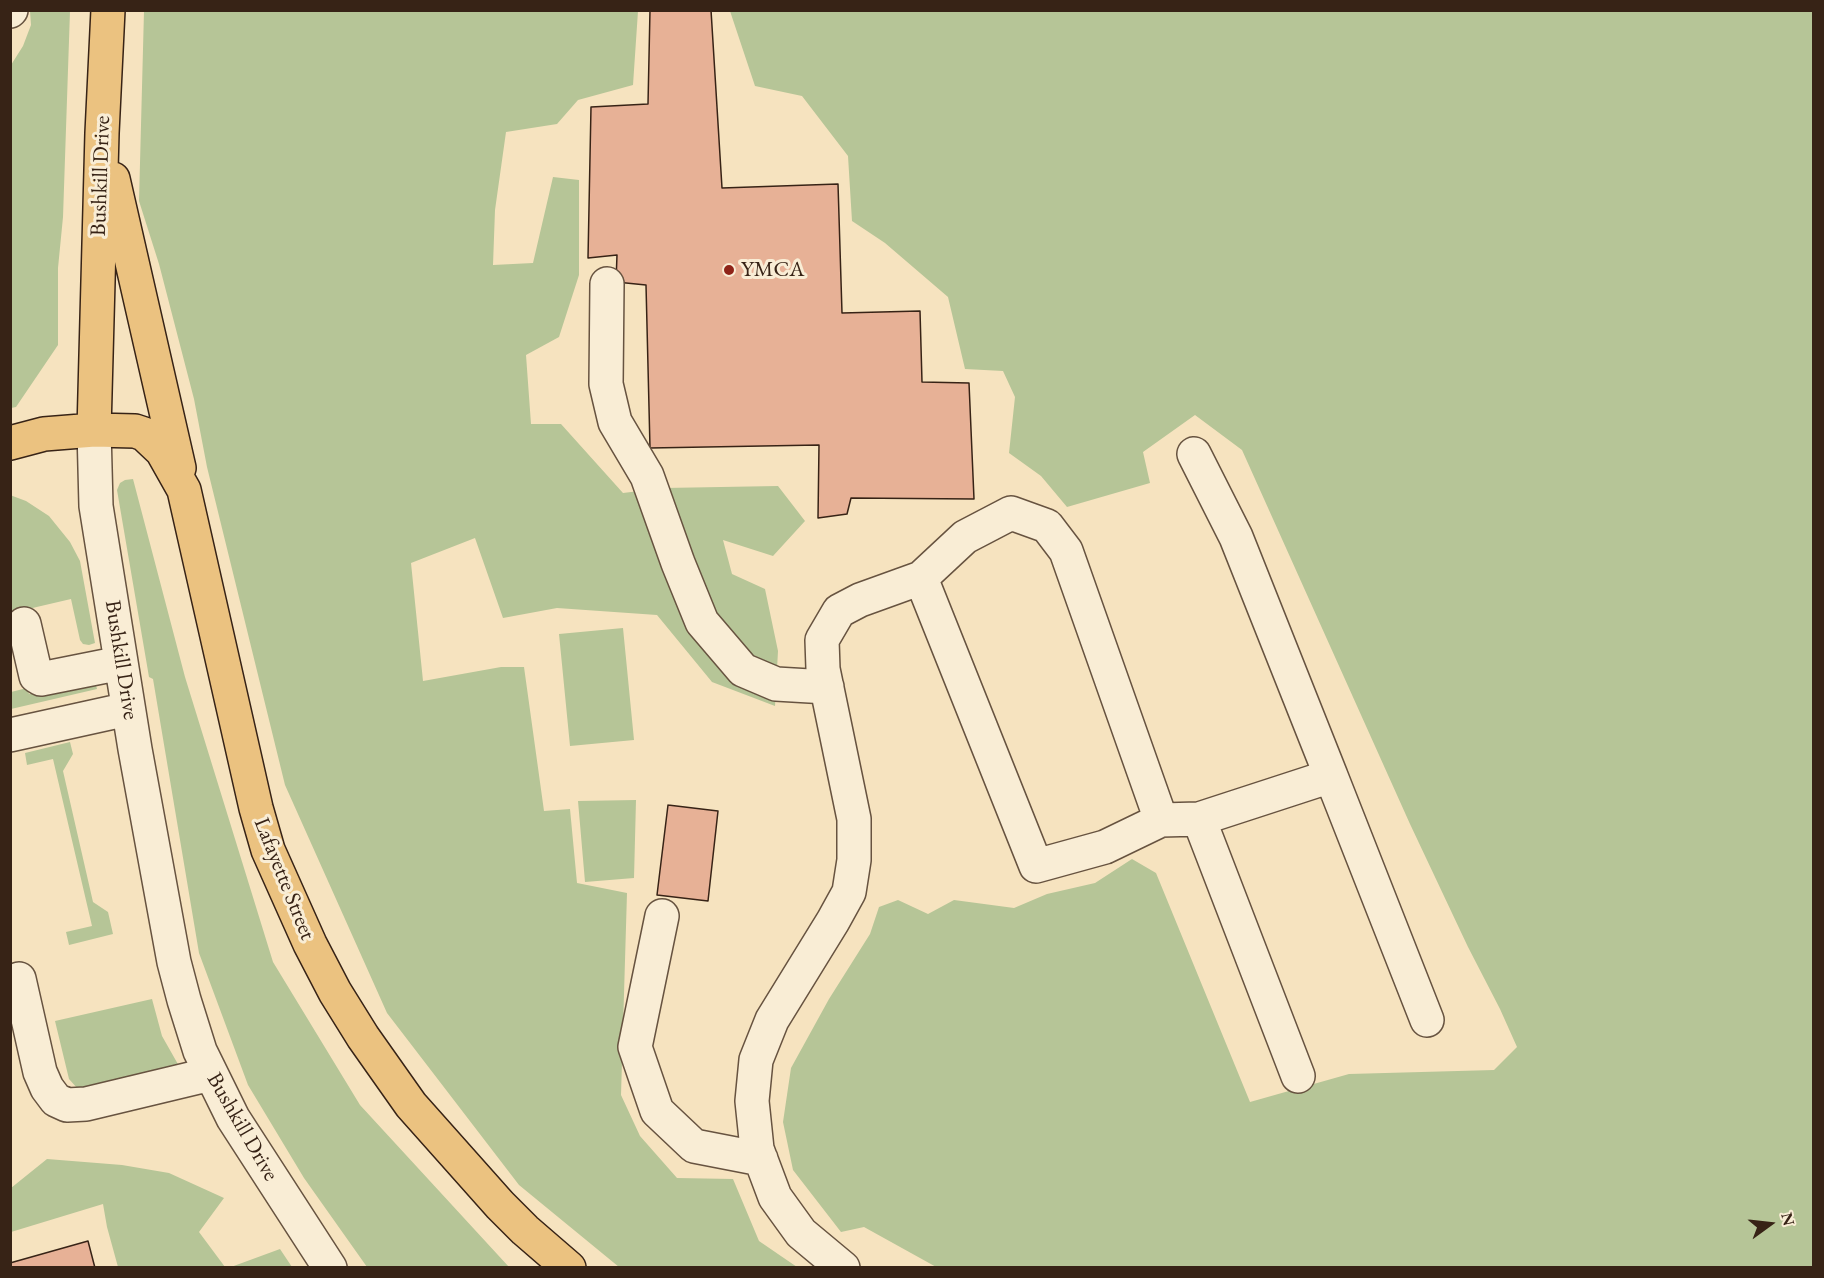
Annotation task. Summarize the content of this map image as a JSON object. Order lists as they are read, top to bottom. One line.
{"streets":{"main road":["Bushkill Drive","Lafayette Street"]},"crossings":[["Bushkill Drive","Lafayette Street"]],"places":["YMCA"],"north":"right"}
